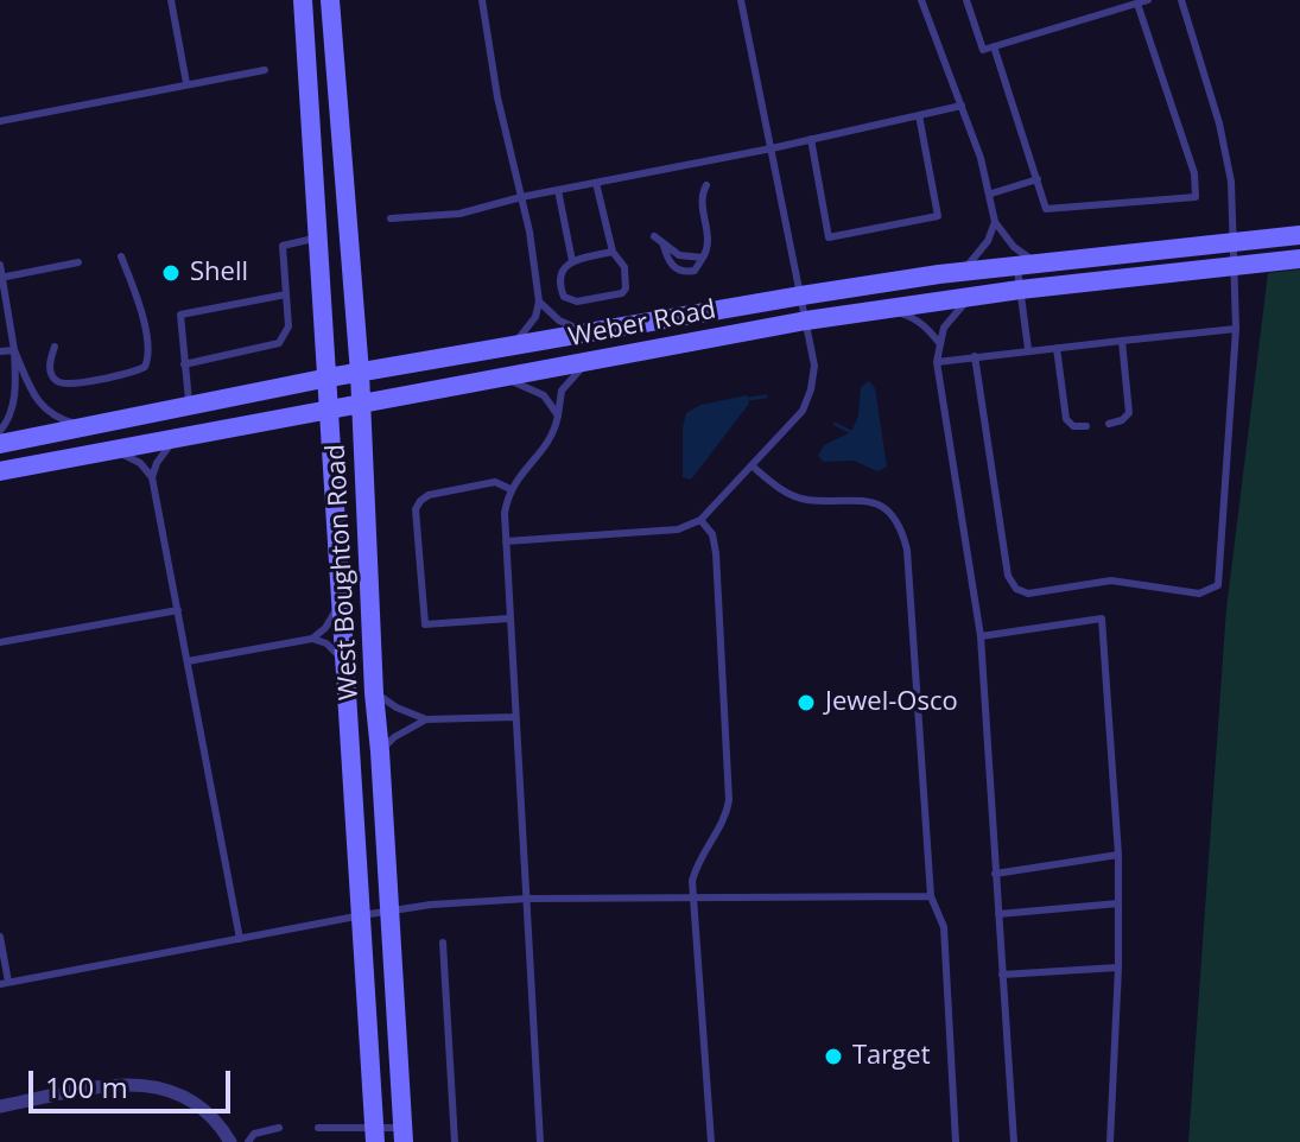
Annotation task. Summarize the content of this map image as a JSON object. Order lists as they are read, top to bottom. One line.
{"streets":{"main road":["Weber Road","West Boughton Road"]},"crossings":[["Weber Road","West Boughton Road"]],"places":["Shell","Jewel-Osco","Target"],"scale_bar":"100 m"}
